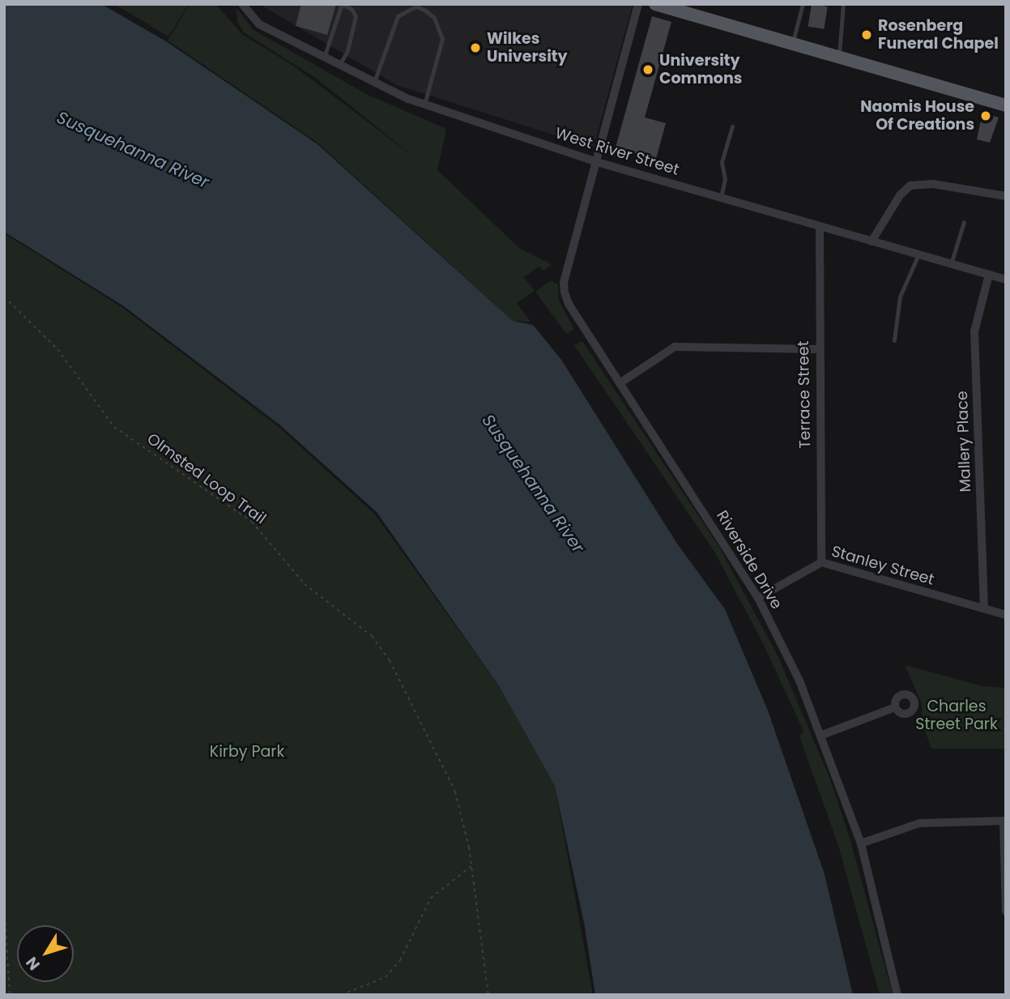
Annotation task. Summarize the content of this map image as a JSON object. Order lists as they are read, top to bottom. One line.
{"streets":{"street":["West River Street","Terrace Street","Mallery Place","Riverside Drive","Stanley Street"],"path":["Olmsted Loop Trail"]},"crossings":[["West River Street","Terrace Street"],["West River Street","Mallery Place"],["West River Street","Riverside Drive"],["Terrace Street","Stanley Street"],["Mallery Place","Stanley Street"],["Riverside Drive","Stanley Street"]],"water":["Susquehanna River"],"parks":["Charles Street Park","Kirby Park"],"places":["Rosenberg Funeral Chapel","Wilkes University","University Commons","Naomis House Of Creations"],"north":"bottom left"}
